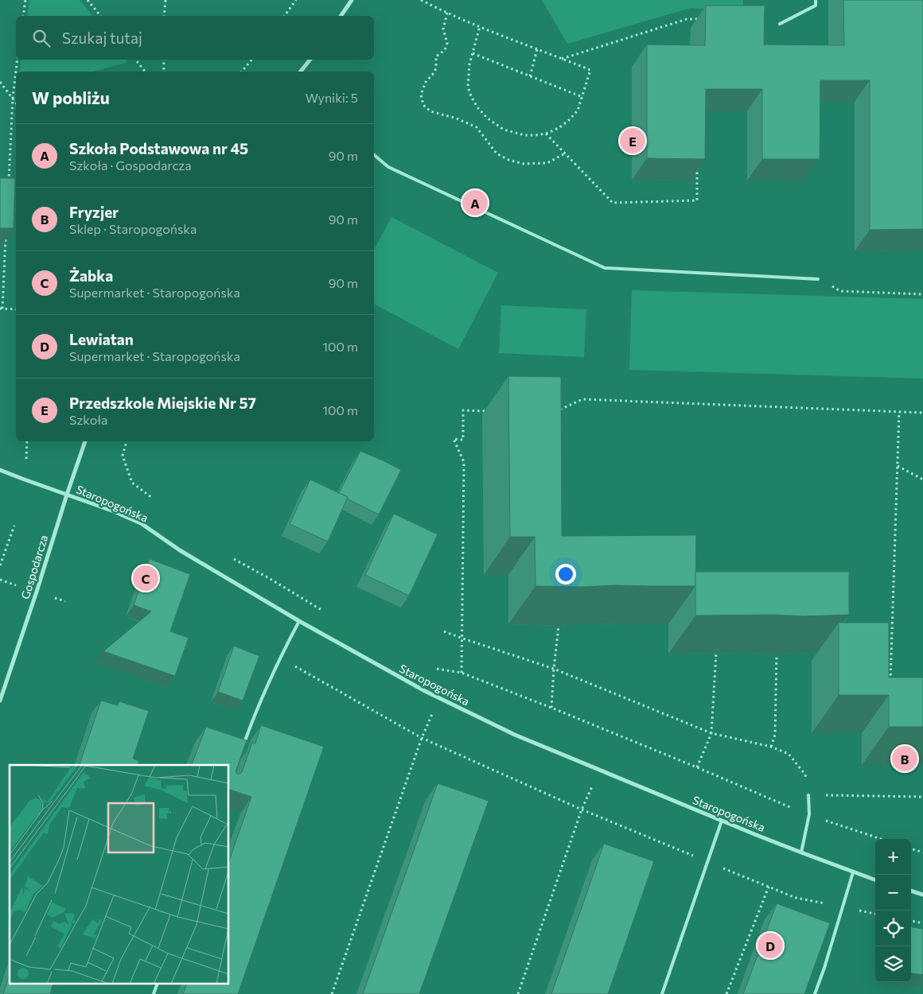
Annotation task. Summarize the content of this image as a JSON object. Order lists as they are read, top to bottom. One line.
{"streets":{"street":["Staropogońska","Gospodarcza"]},"crossings":[["Staropogońska","Gospodarcza"]],"page":{"search":"Szukaj tutaj","heading":["W pobliżu","Wyniki: 5"],"list":[{"mark":"A","name":"Szkoła Podstawowa nr 45","note":"Szkoła · Gospodarcza","value":"90 m"},{"mark":"B","name":"Fryzjer","note":"Sklep · Staropogońska","value":"90 m"},{"mark":"C","name":"Żabka","note":"Supermarket · Staropogońska","value":"90 m"},{"mark":"D","name":"Lewiatan","note":"Supermarket · Staropogońska","value":"100 m"},{"mark":"E","name":"Przedszkole Miejskie Nr 57","note":"Szkoła","value":"100 m"}],"pins":["E","A","C","B","D"],"map_buttons":["+","−"]}}
